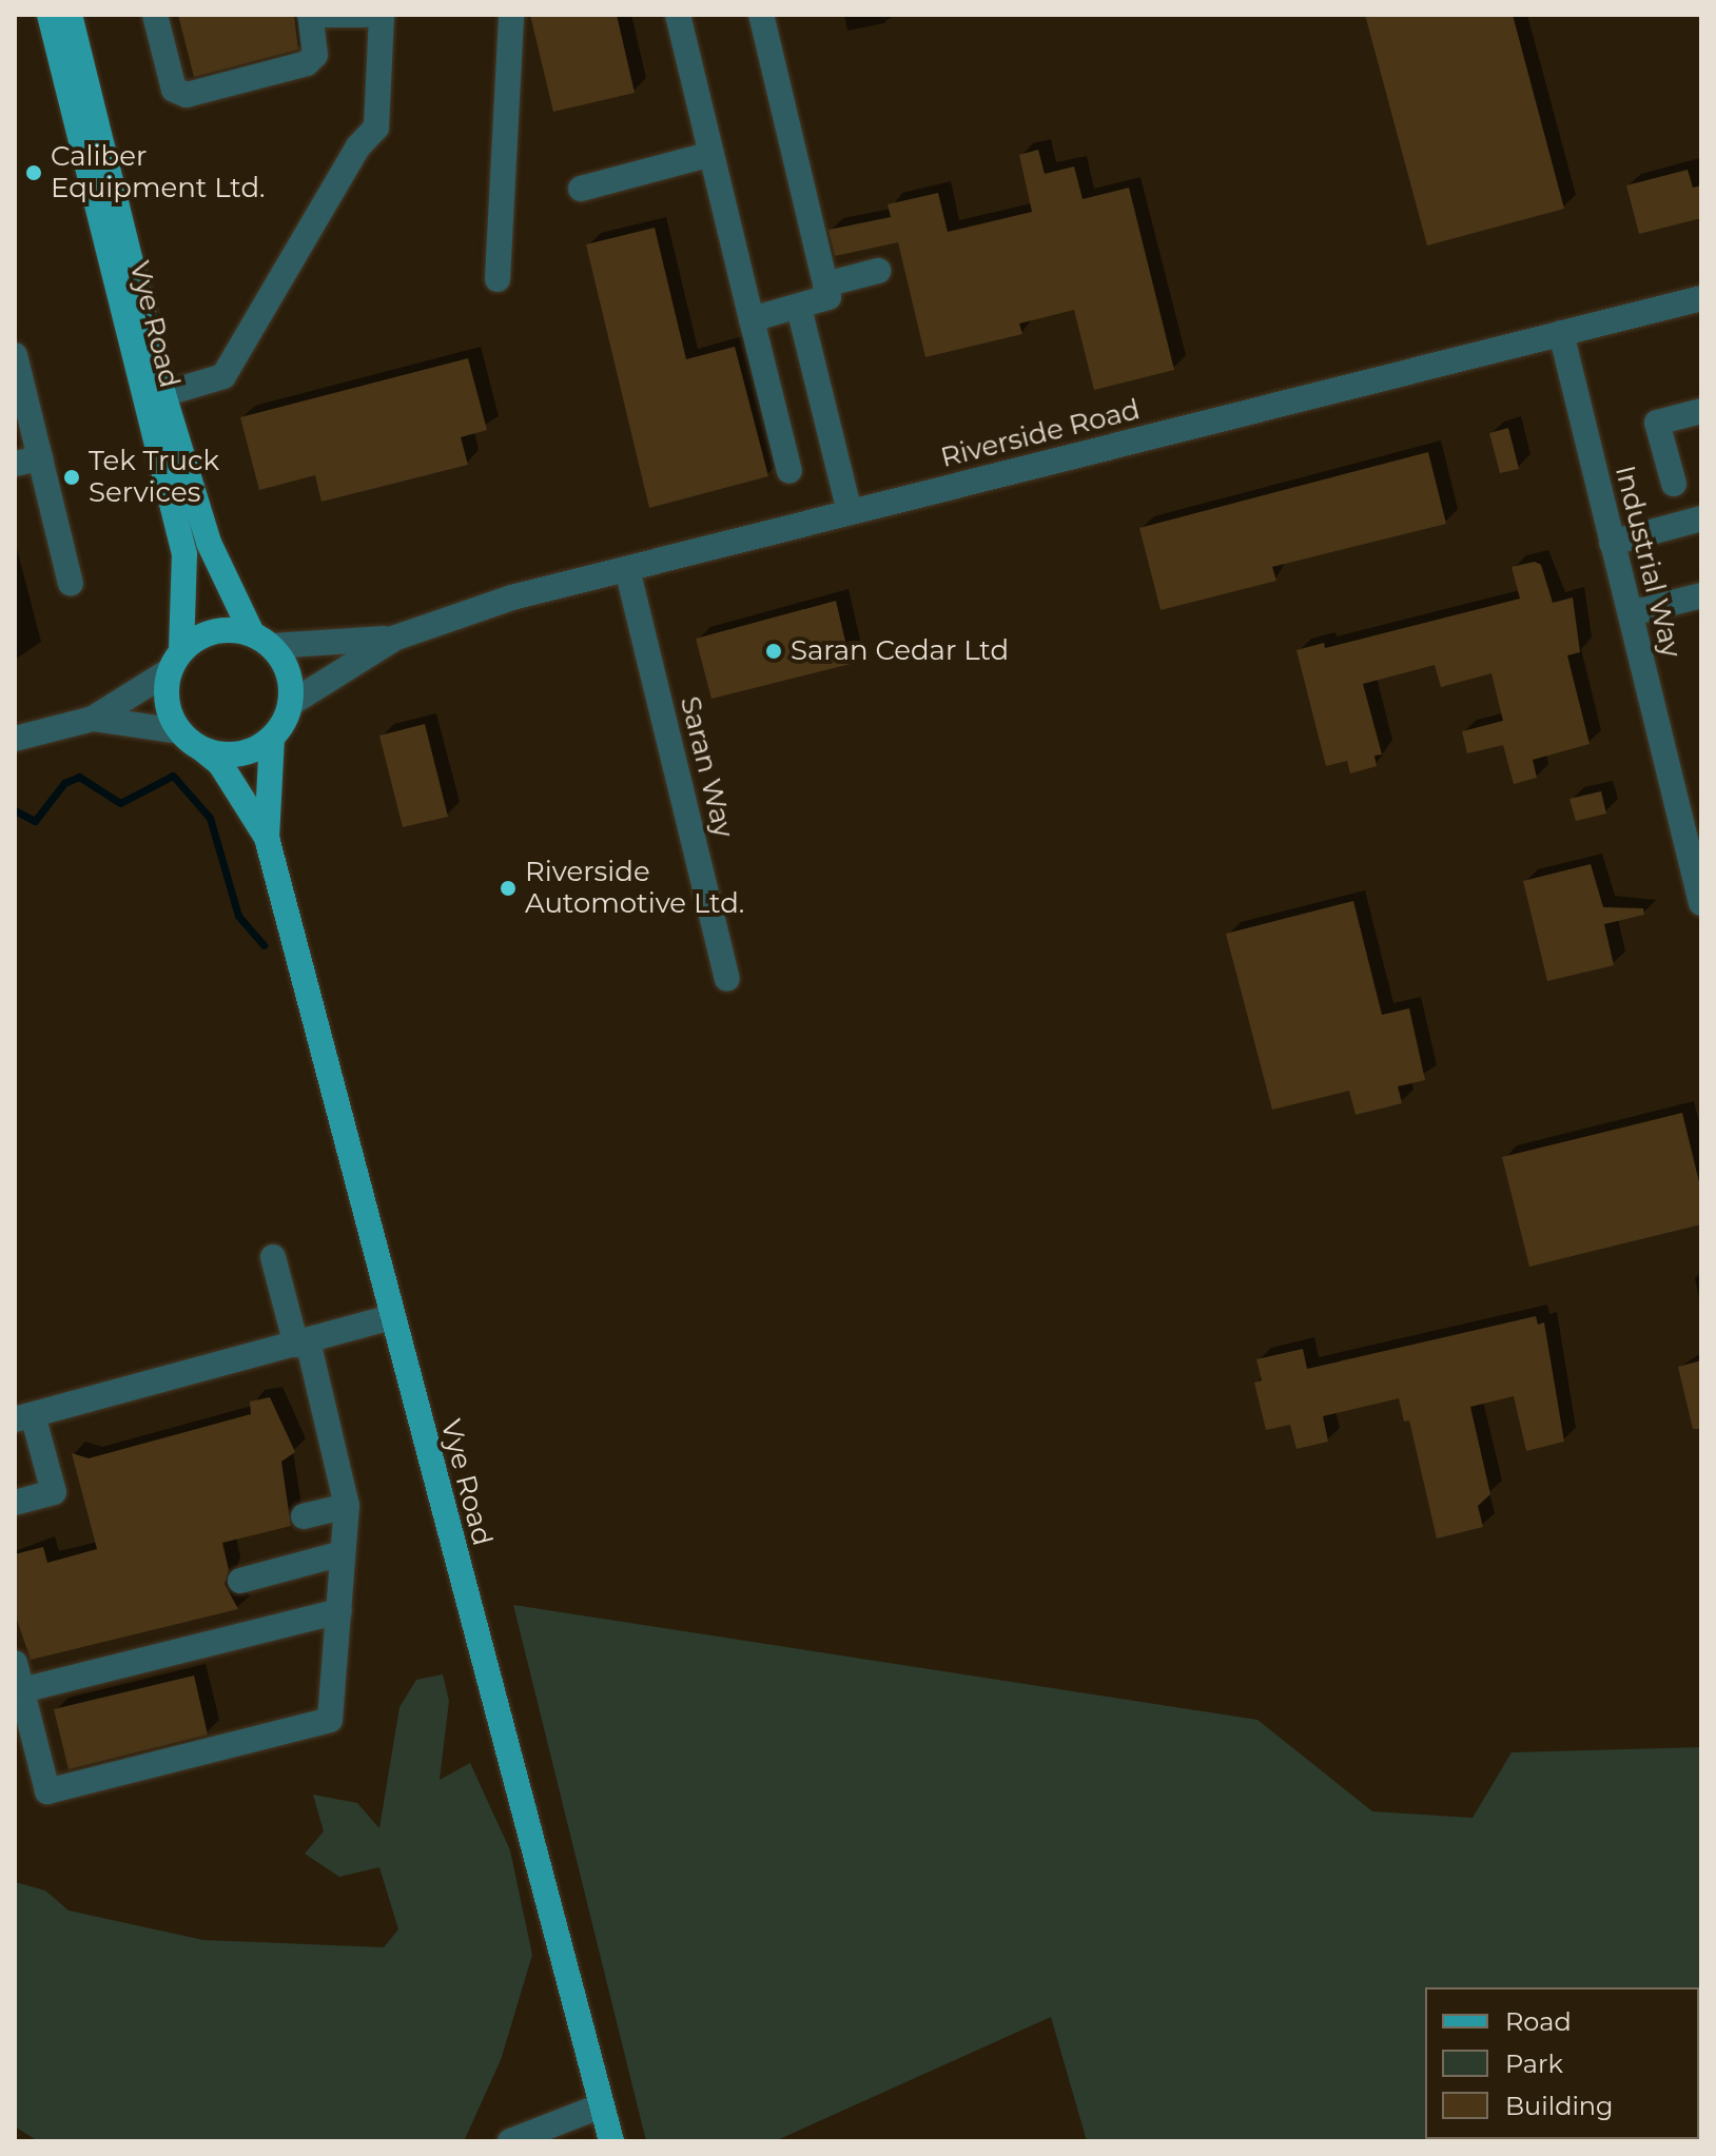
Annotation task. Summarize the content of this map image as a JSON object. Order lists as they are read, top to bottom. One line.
{"streets":{"main road":["Vye Road"],"street":["Riverside Road","Industrial Way","Saran Way"]},"crossings":[["Vye Road","Riverside Road"],["Riverside Road","Industrial Way"],["Riverside Road","Saran Way"]],"places":["Caliber Equipment Ltd.","Tek Truck Services","Saran Cedar Ltd","Riverside Automotive Ltd."],"legend":["Road","Park","Building"]}
